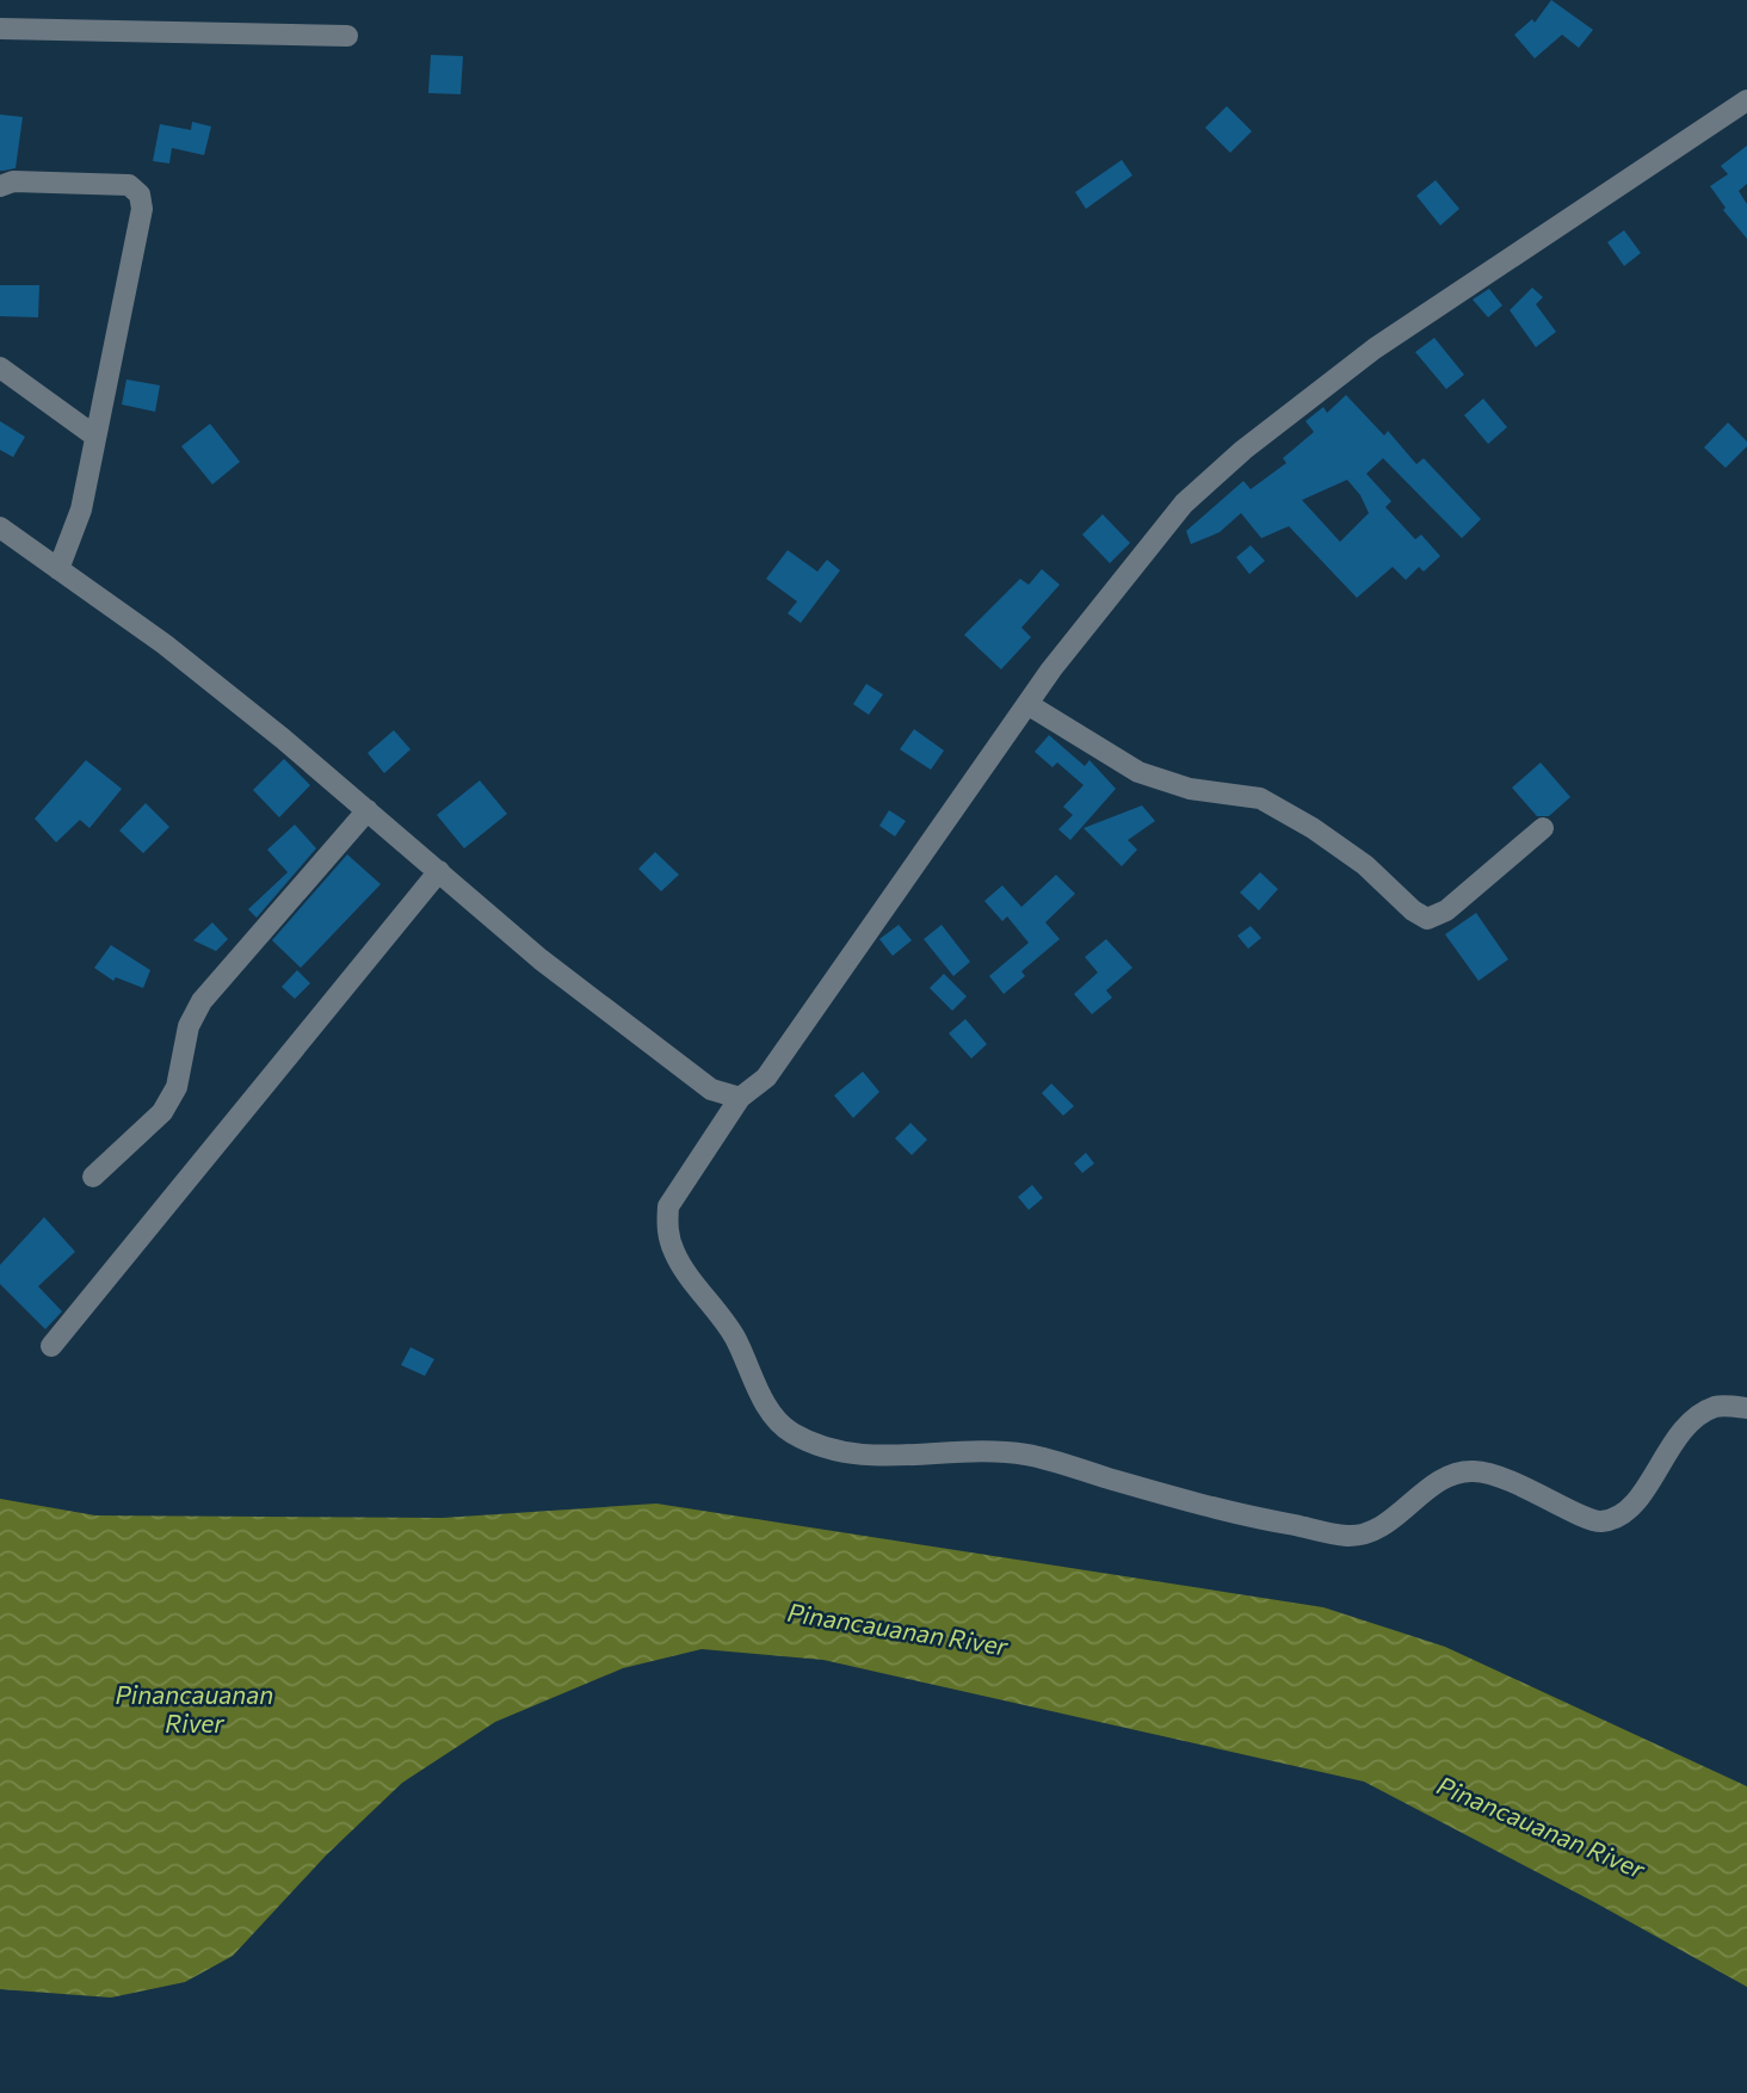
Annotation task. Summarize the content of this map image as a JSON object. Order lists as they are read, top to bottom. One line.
{"water":["Pinancauanan River"]}
